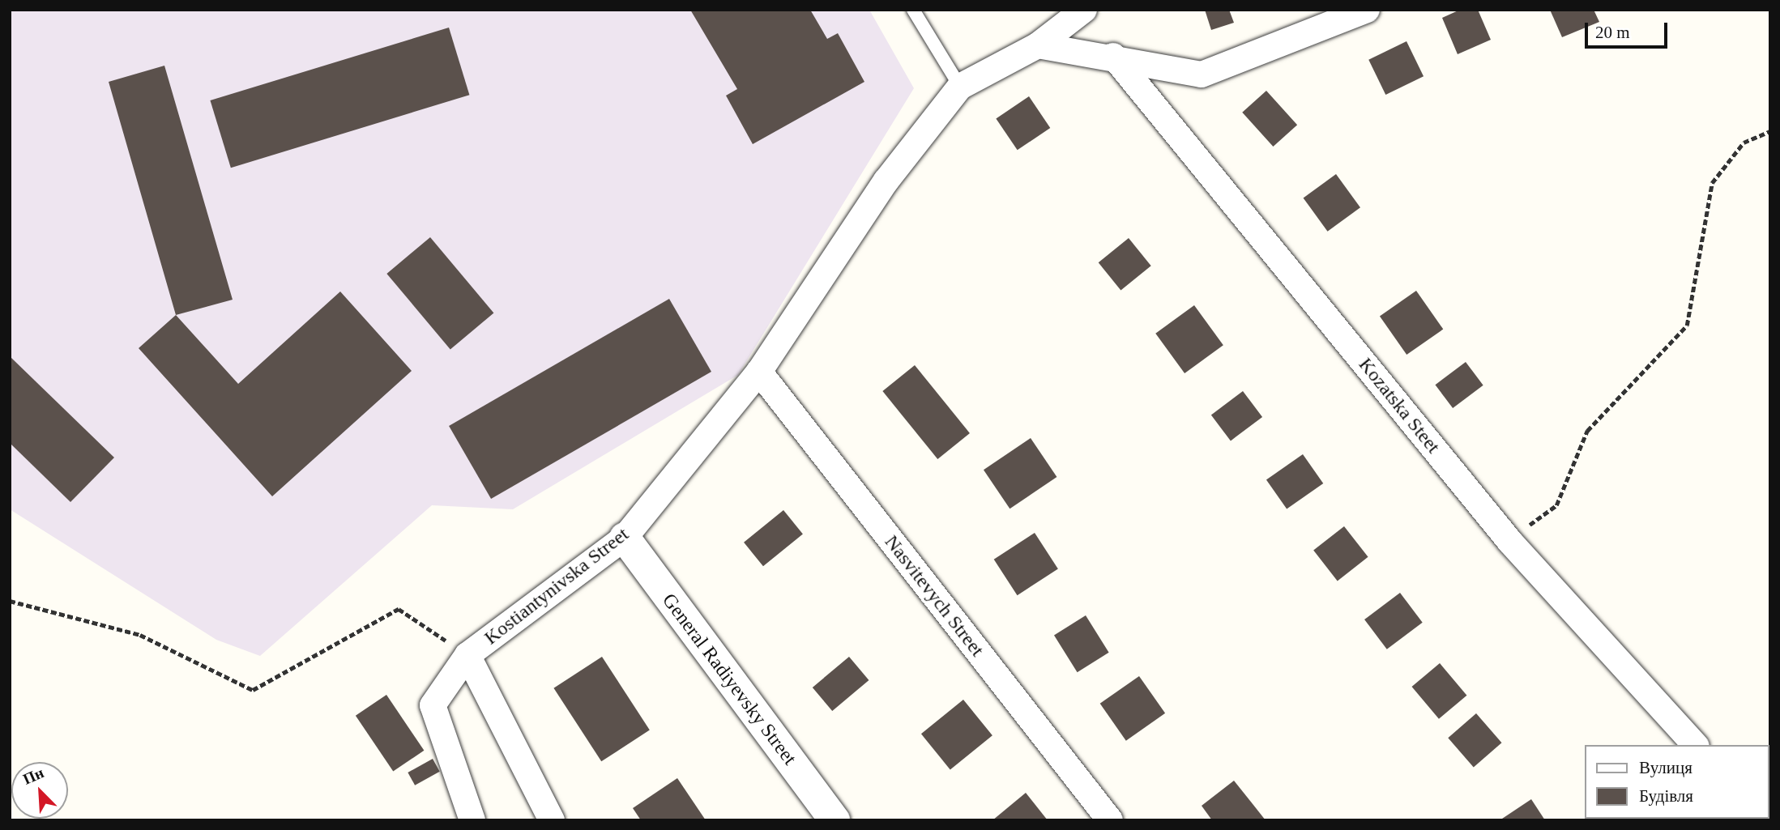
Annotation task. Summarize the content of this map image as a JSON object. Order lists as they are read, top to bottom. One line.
{"streets":{"street":["Kozatska Steet","Kostiantynivska Street","Nasvitevych Street","General Radiyevsky Street"]},"crossings":[["Kostiantynivska Street","Nasvitevych Street"],["Kostiantynivska Street","General Radiyevsky Street"]],"legend":["Вулиця","Будівля"],"scale_bar":"20 m","north":"top left"}
